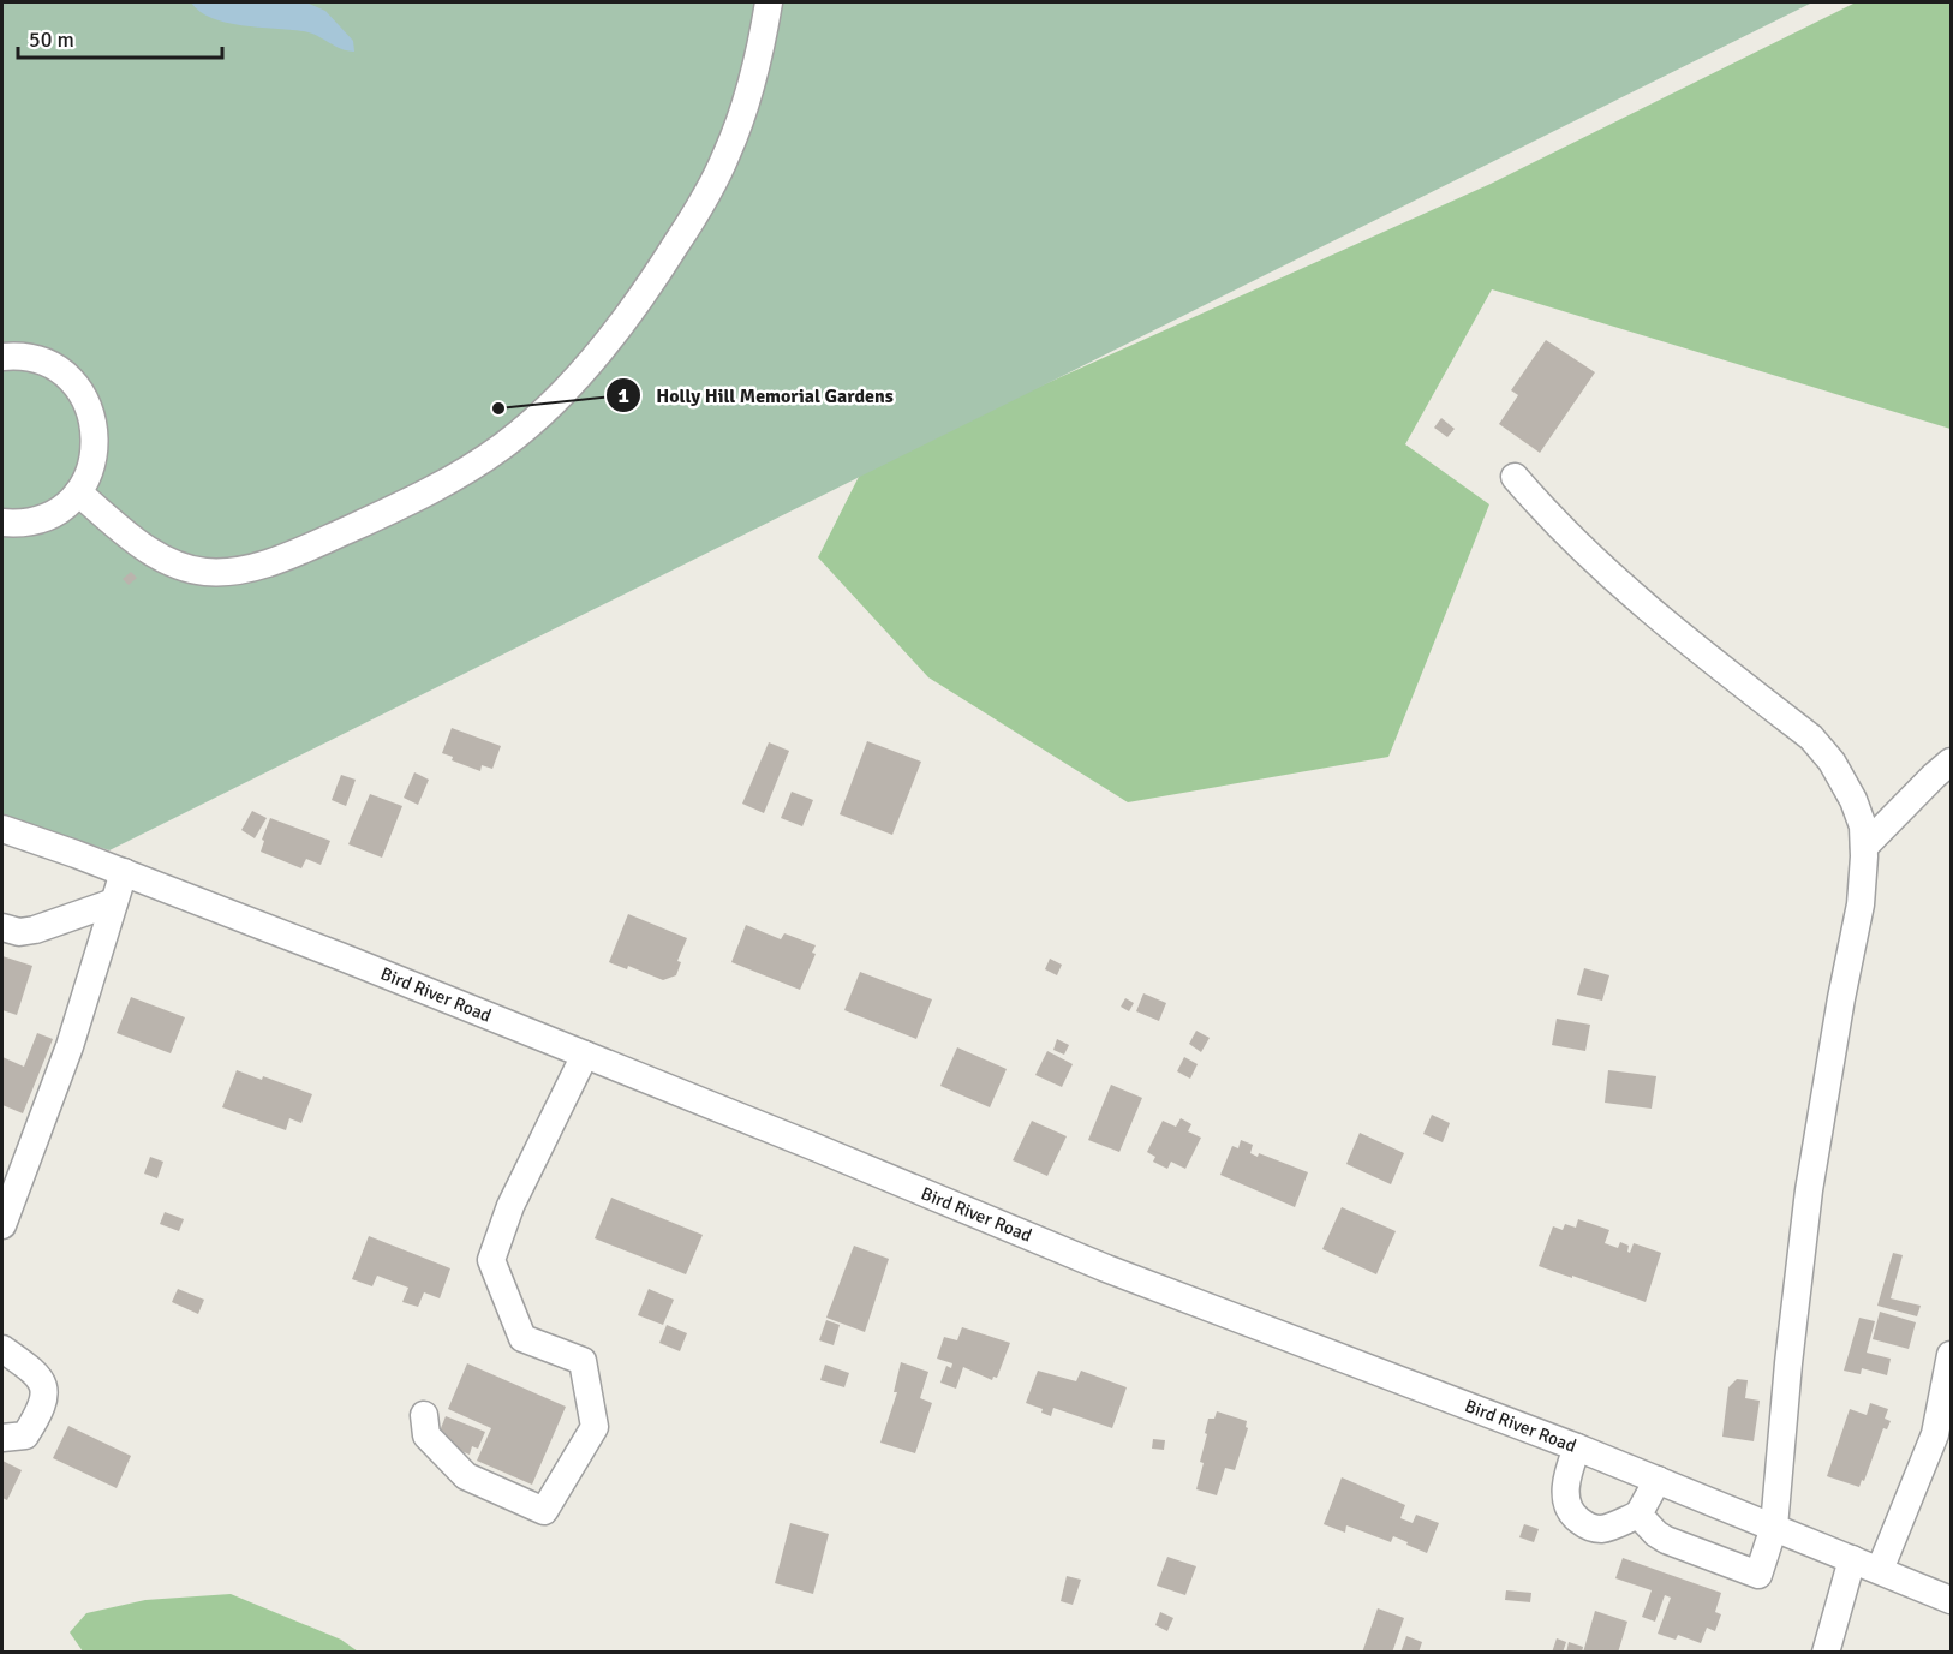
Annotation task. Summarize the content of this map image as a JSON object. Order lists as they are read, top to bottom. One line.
{"streets":{"street":["Bird River Road"]},"places":["Holly Hill Memorial Gardens"],"scale_bar":"50 m"}
